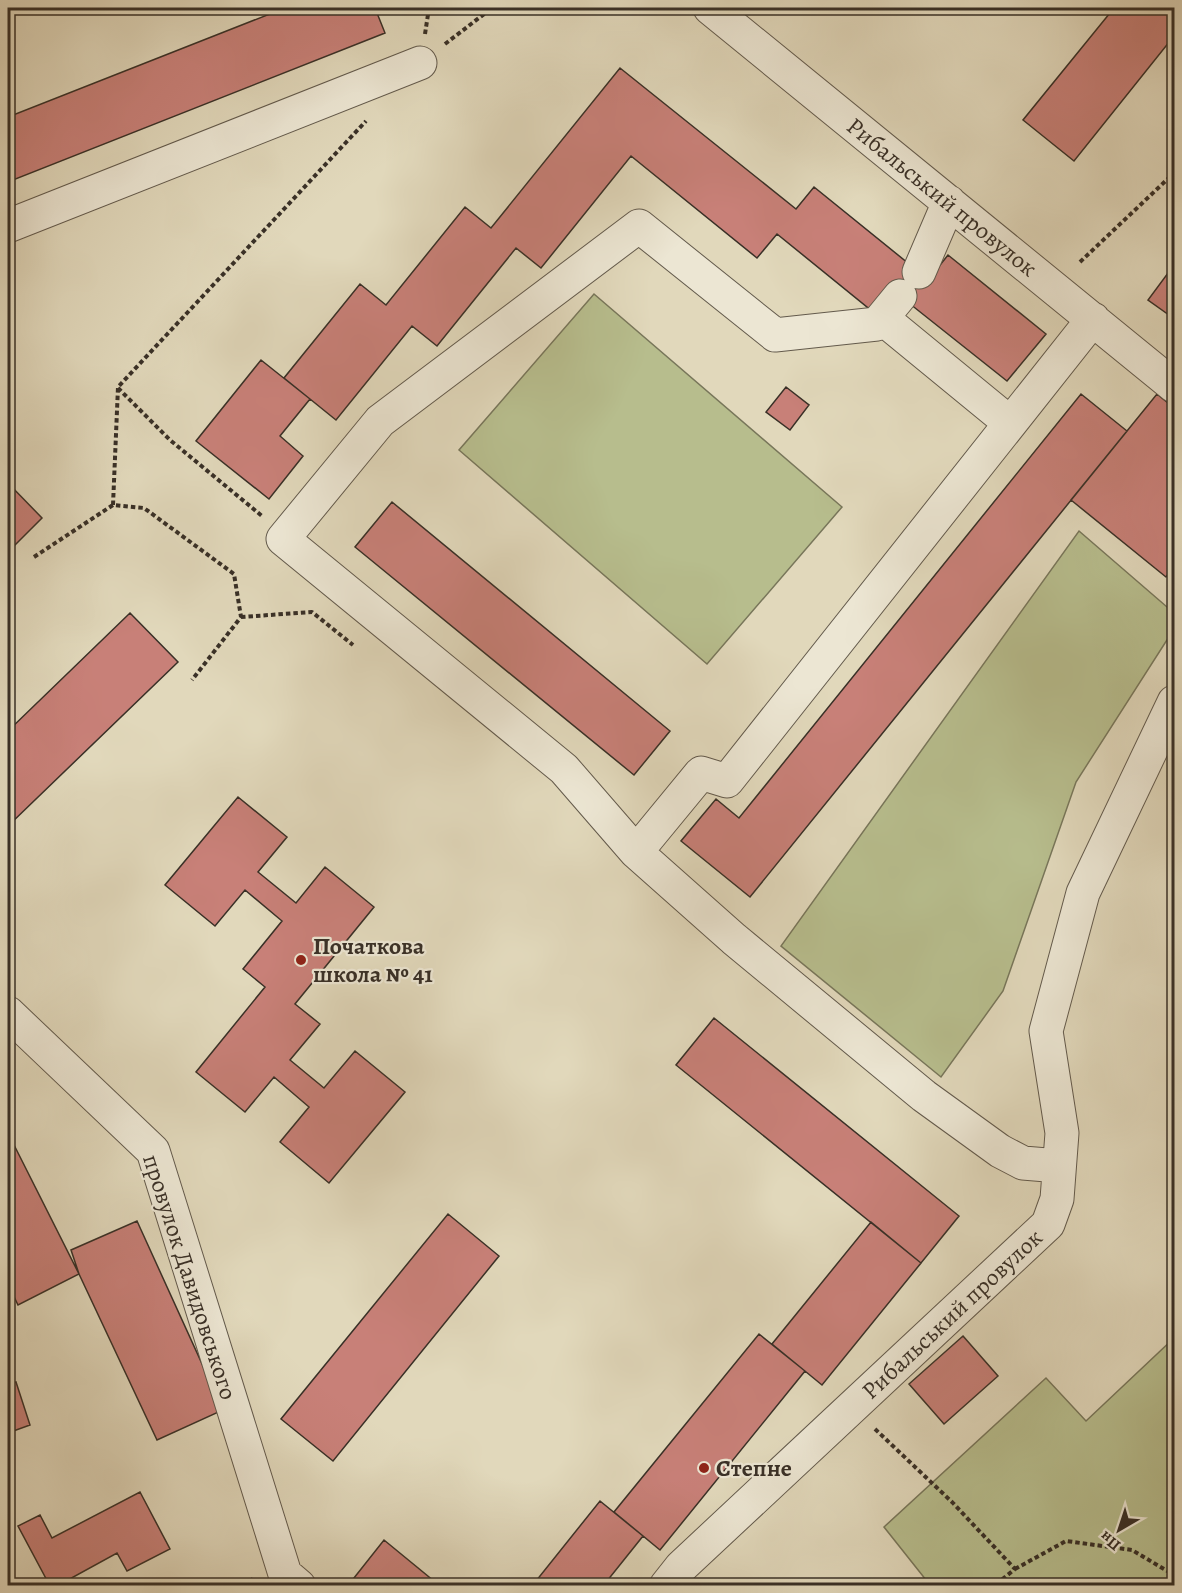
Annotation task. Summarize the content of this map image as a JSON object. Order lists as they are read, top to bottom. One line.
{"streets":{"street":["Рибальський провулок","провулок Давидовського"]},"places":["Початкова школа № 41","Степне"],"north":"bottom left"}
